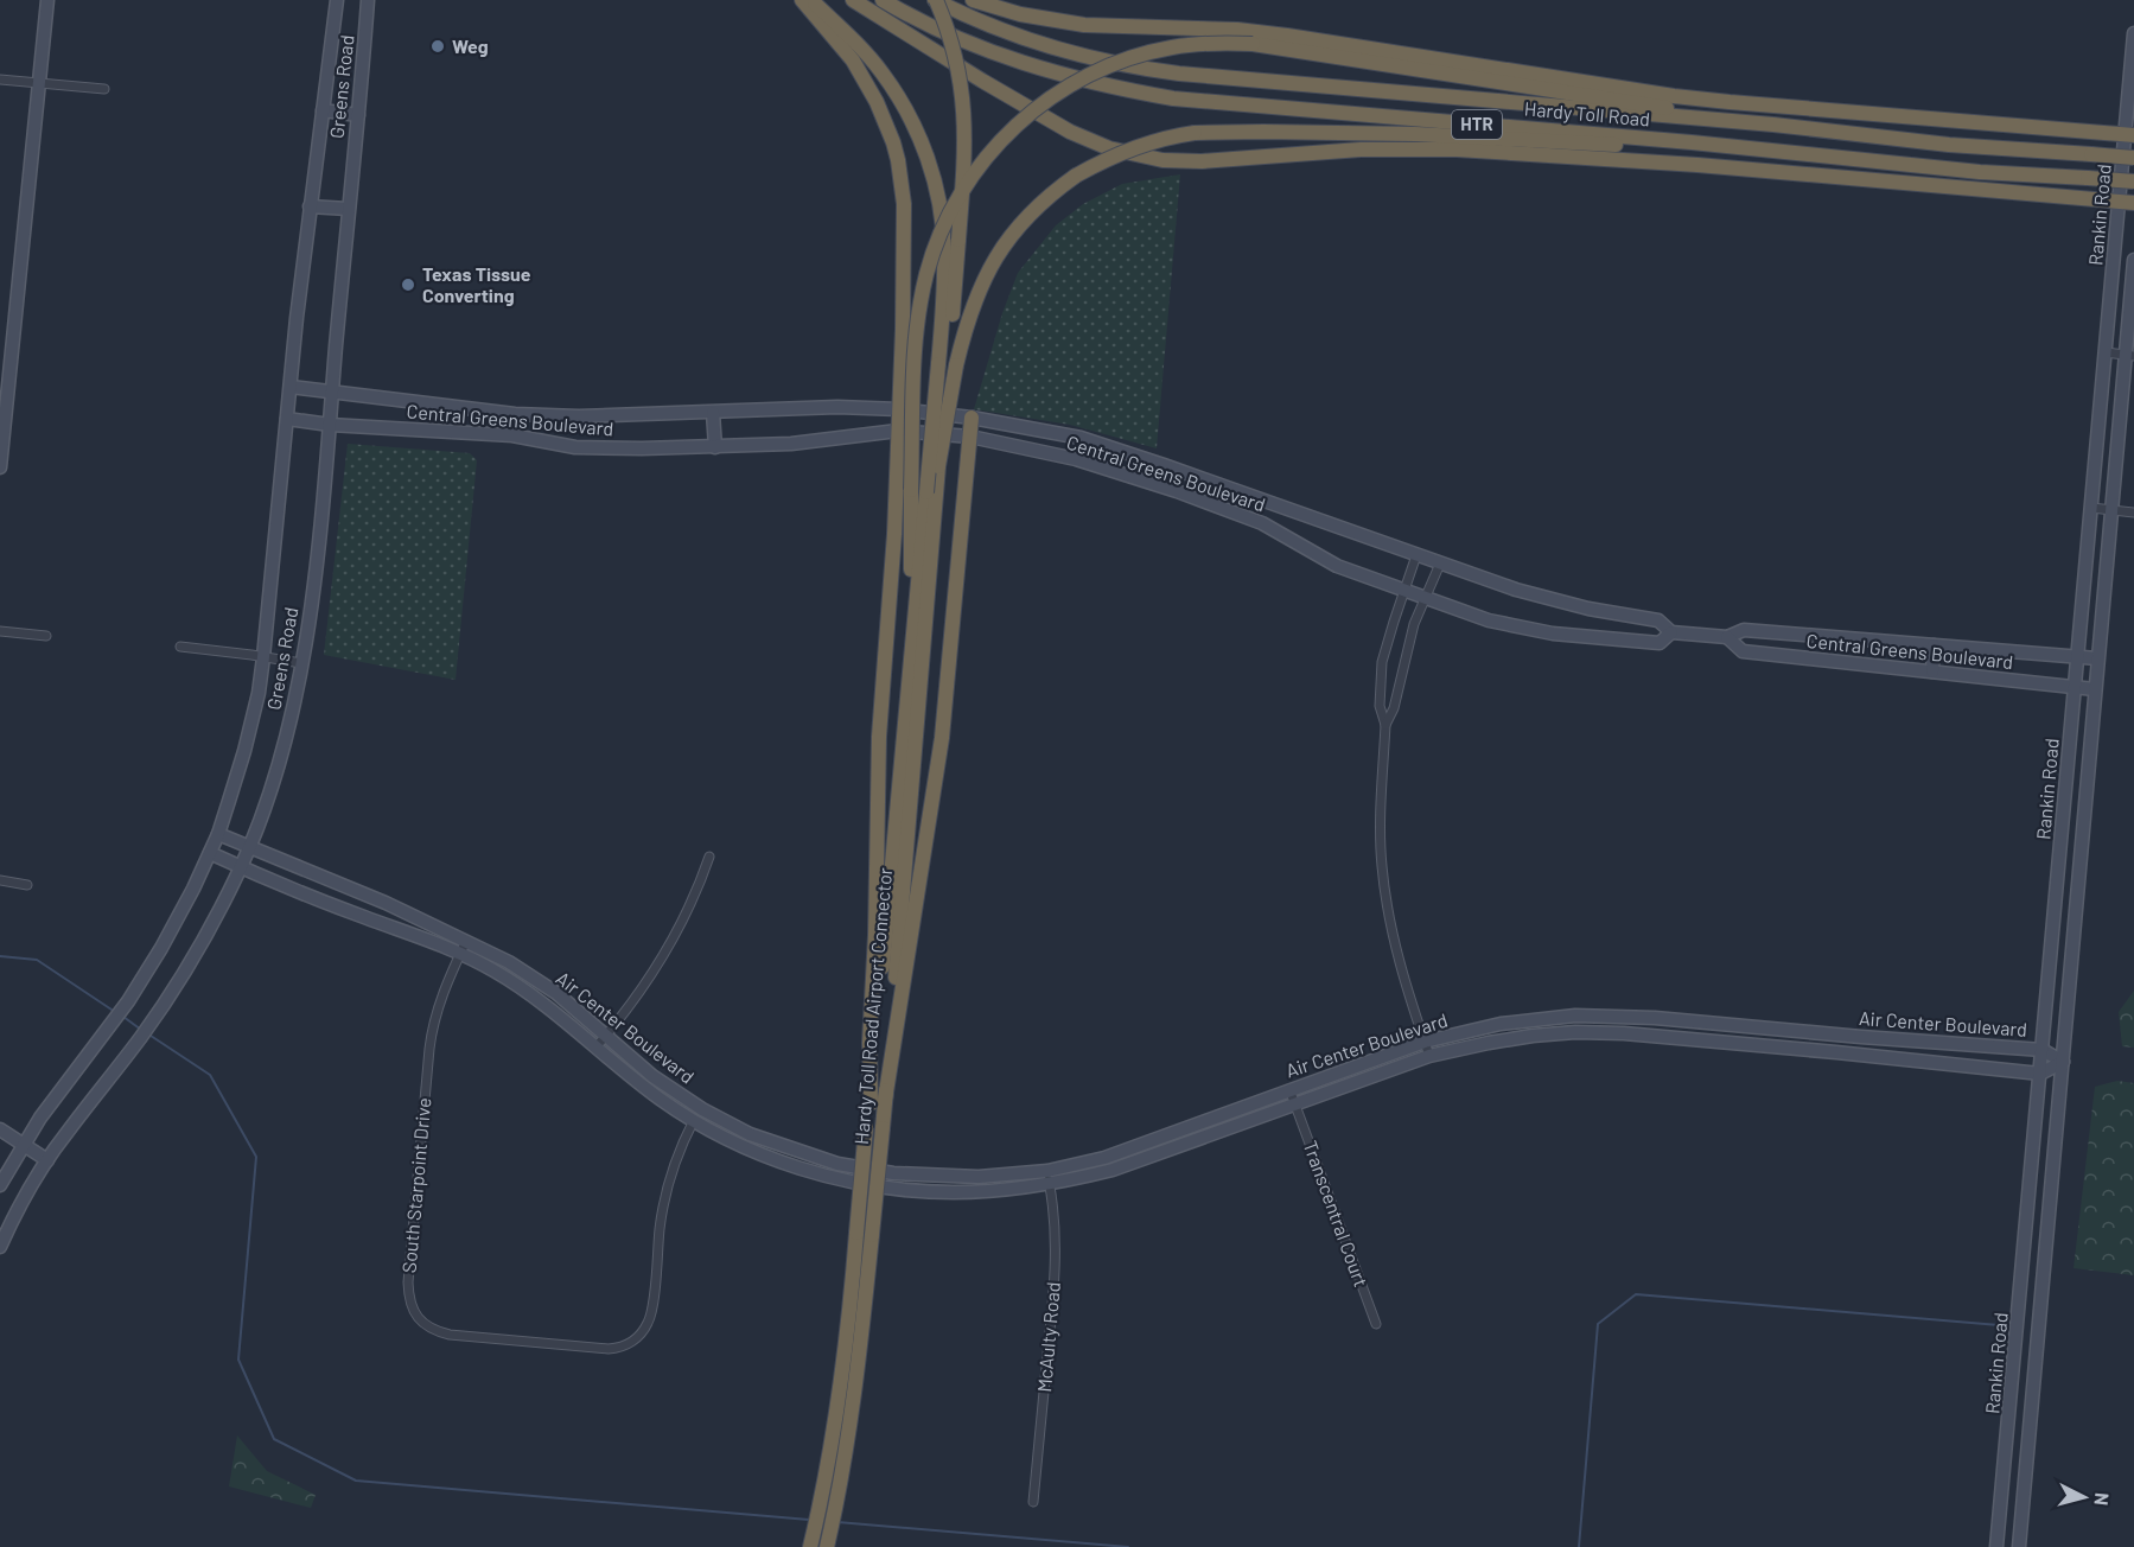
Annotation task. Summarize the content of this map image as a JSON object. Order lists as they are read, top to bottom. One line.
{"streets":{"highway":["Hardy Toll Road","HTR","Hardy Toll Road Airport Connector"],"street":["Greens Road","Rankin Road","Central Greens Boulevard","Air Center Boulevard","South Starpoint Drive","Transcentral Court","McAulty Road"]},"crossings":[["Greens Road","Central Greens Boulevard"],["Greens Road","Air Center Boulevard"],["Rankin Road","Central Greens Boulevard"],["Rankin Road","Air Center Boulevard"],["Air Center Boulevard","South Starpoint Drive"],["Air Center Boulevard","Transcentral Court"],["Air Center Boulevard","McAulty Road"]],"places":["Weg","Texas Tissue Converting"],"north":"right"}
